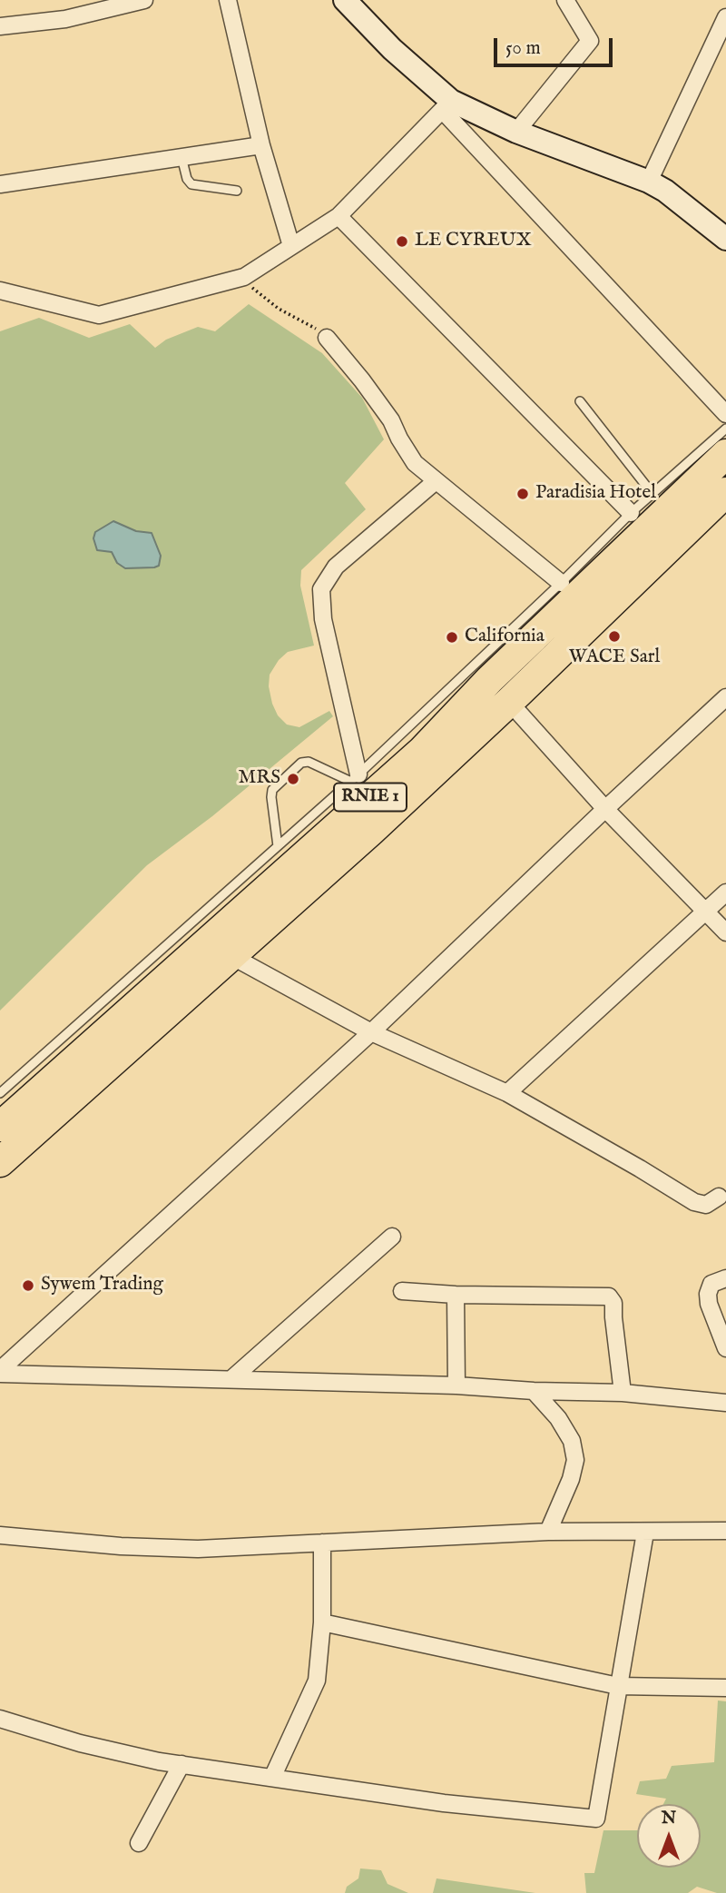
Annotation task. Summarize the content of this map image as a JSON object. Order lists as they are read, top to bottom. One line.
{"streets":{"highway":["RNIE 1"]},"places":["LE CYREUX","Paradisia Hotel","WACE Sarl","California","MRS","Sywem Trading"],"scale_bar":"50 m","north":"top"}
